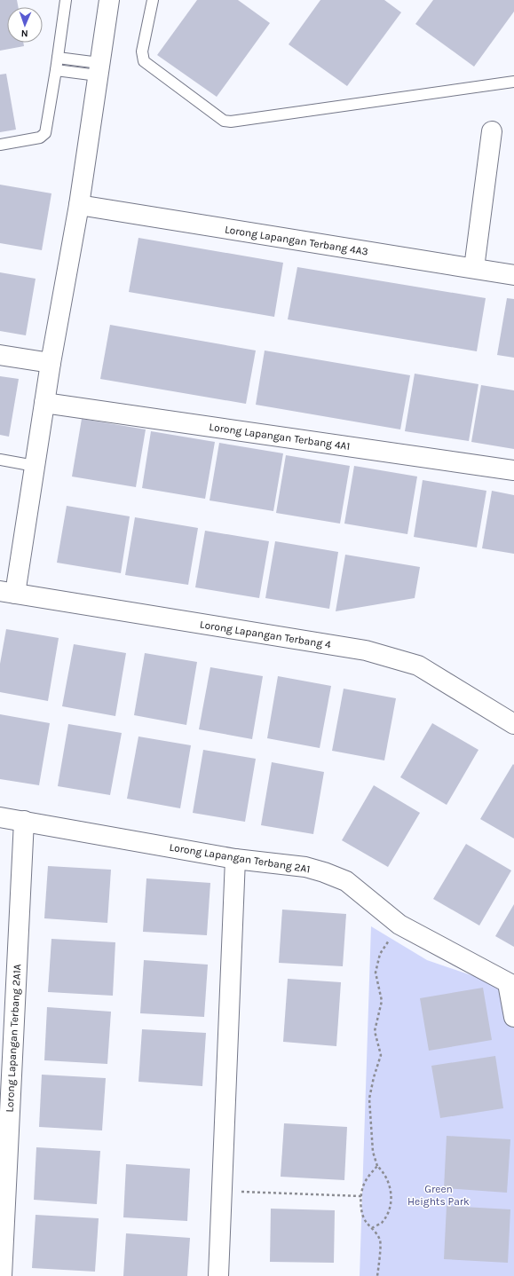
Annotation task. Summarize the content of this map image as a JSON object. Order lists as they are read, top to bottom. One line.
{"streets":{"street":["Lorong Lapangan Terbang 4A3","Lorong Lapangan Terbang 4A1","Lorong Lapangan Terbang 4","Lorong Lapangan Terbang 2A1","Lorong Lapangan Terbang 2A1A"]},"crossings":[["Lorong Lapangan Terbang 2A1","Lorong Lapangan Terbang 2A1A"]],"parks":["Green Heights Park"],"north":"bottom"}
